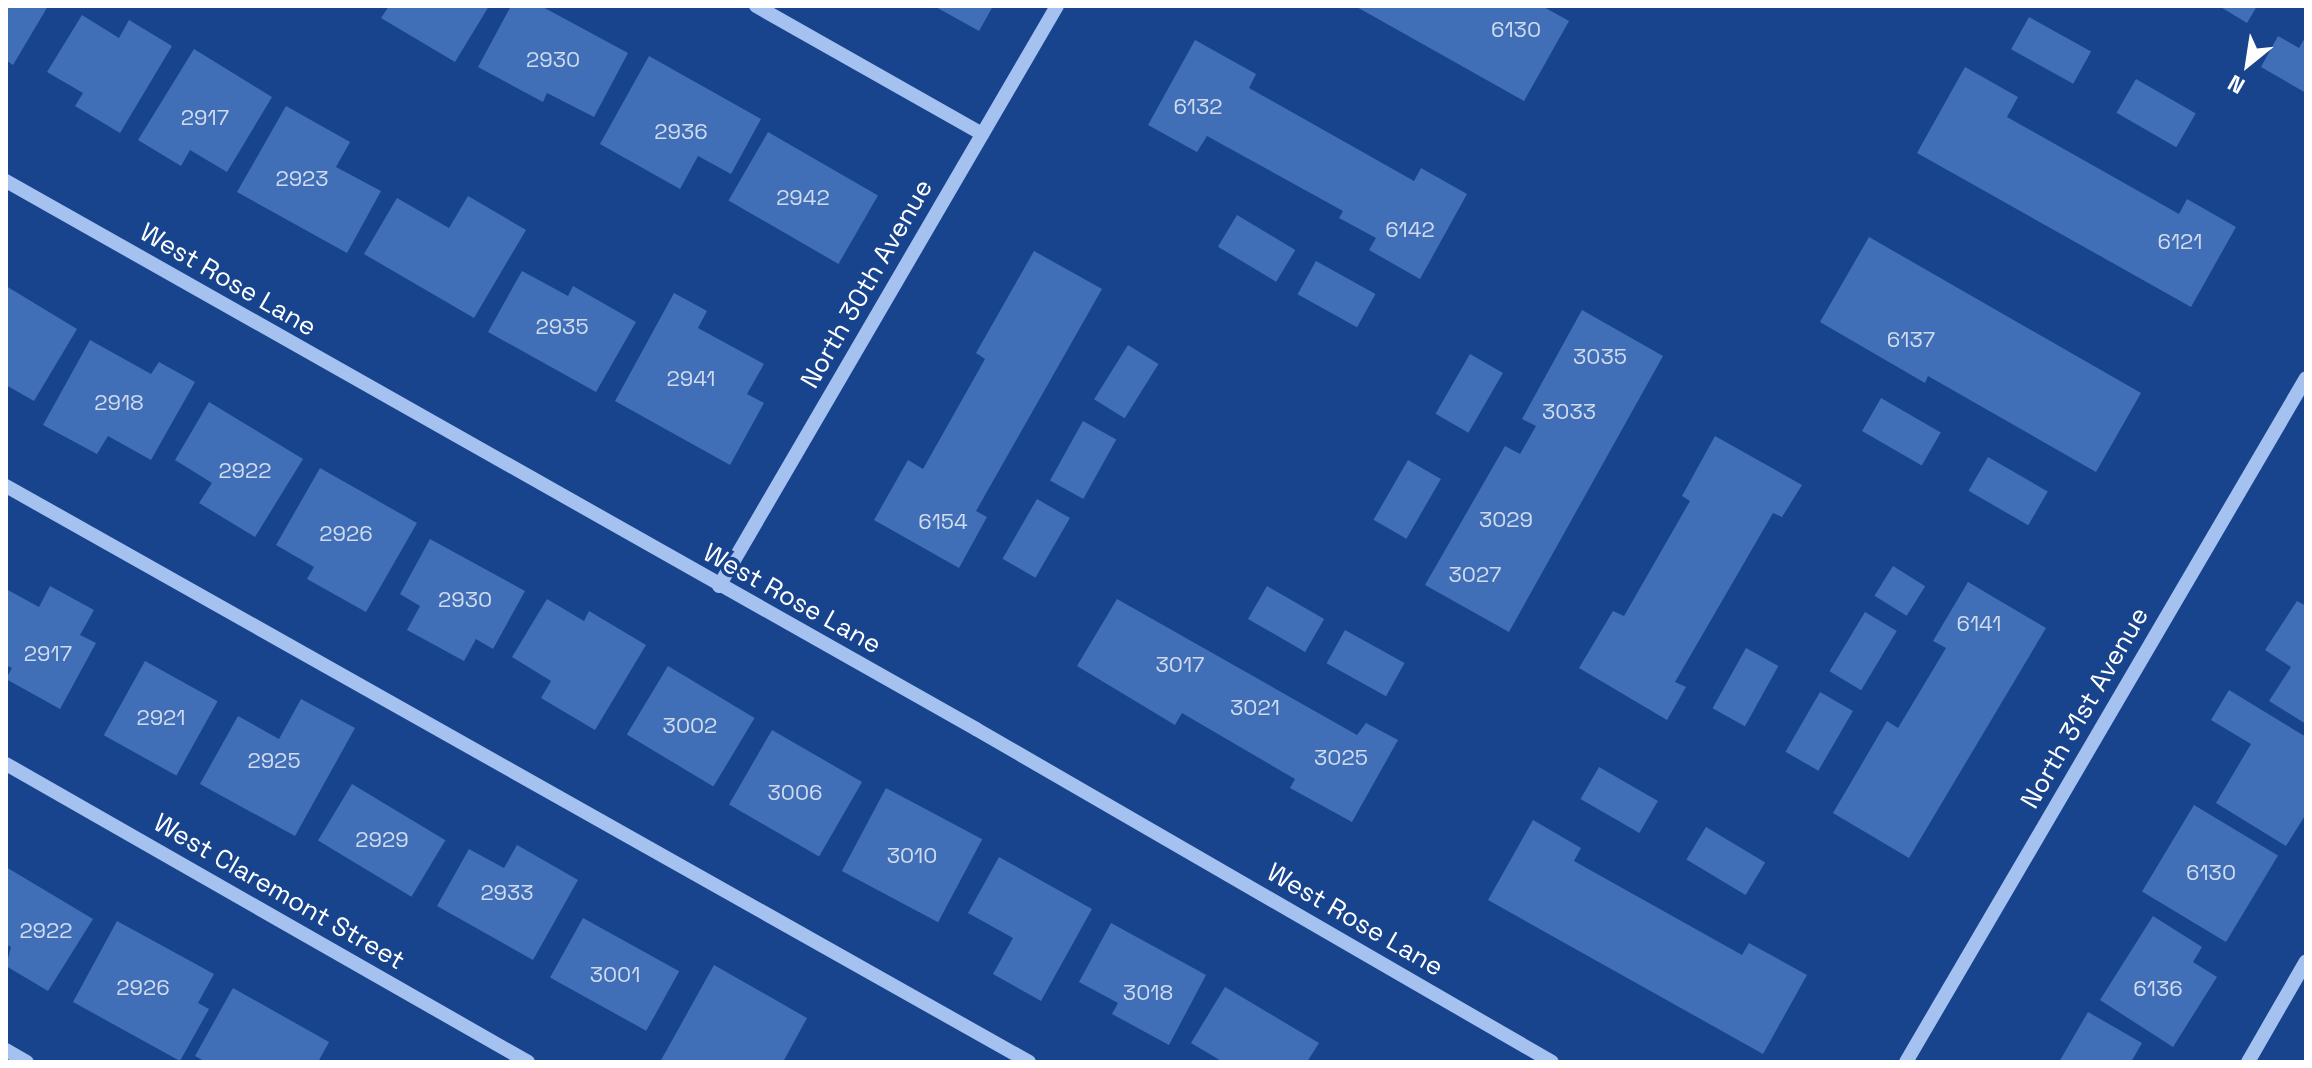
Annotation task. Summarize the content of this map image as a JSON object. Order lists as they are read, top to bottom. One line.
{"streets":{"street":["West Rose Lane","North 30th Avenue","North 31st Avenue","West Claremont Street"]},"crossings":[["West Rose Lane","North 30th Avenue"]],"house_numbers":["6130","2930","6132","2917","2936","2923","2942","6142","6121","2935","6137","3035","2941","2918","3033","2922","3029","6154","2926","3027","2930","6141","2917","3017","3021","2921","3002","3025","2925","3006","2929","3010","6130","2933","2922","3001","2926","6136","3018"],"north":"bottom left"}
